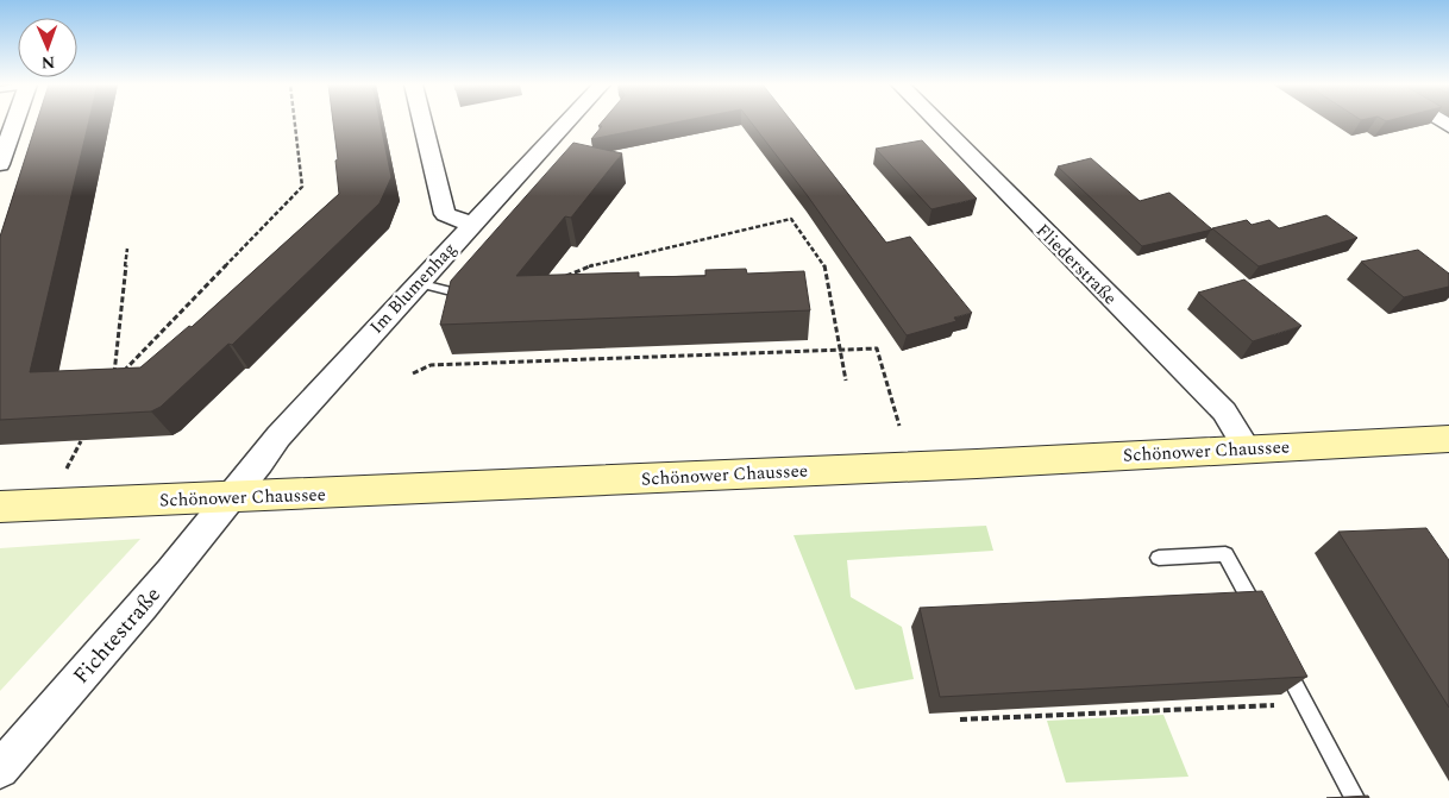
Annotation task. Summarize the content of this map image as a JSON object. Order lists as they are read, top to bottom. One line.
{"streets":{"main road":["Schönower Chaussee"],"street":["Fliederstraße","Im Blumenhag","Fichtestraße"]},"crossings":[["Fliederstraße","Schönower Chaussee"],["Im Blumenhag","Schönower Chaussee"],["Im Blumenhag","Fichtestraße"],["Schönower Chaussee","Fichtestraße"]],"north":"bottom"}
